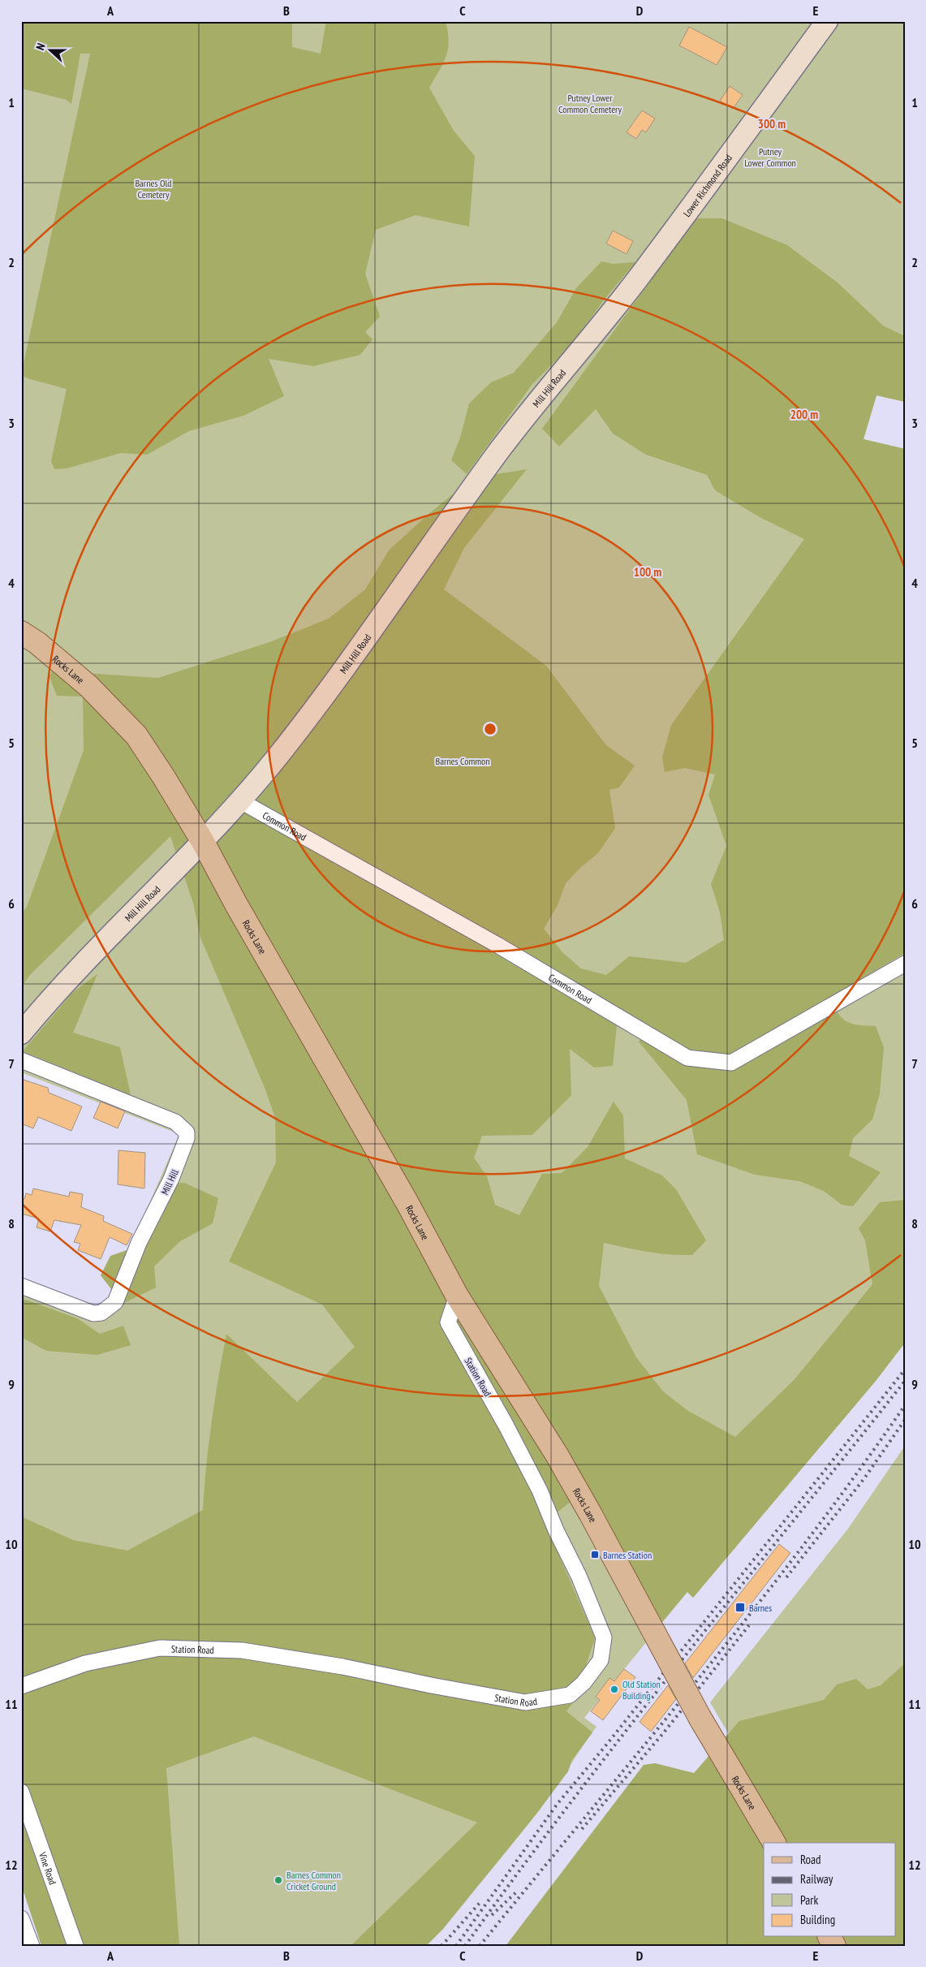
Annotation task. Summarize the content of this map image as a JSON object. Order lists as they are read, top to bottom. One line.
{"streets":{"main road":["Lower Richmond Road","Mill Hill Road","Rocks Lane"],"street":["Common Road","Mill Hill","Station Road","Vine Road"]},"crossings":[["Lower Richmond Road","Mill Hill Road"],["Mill Hill Road","Rocks Lane"],["Mill Hill Road","Common Road"],["Rocks Lane","Station Road"]],"parks":["Putney Lower Common Cemetery","Putney Lower Common","Barnes Old Cemetery","Barnes Common"],"places":{"transit":["Barnes Station","Barnes"],"other":["Old Station Building","Barnes Common Cricket Ground"]},"legend":["Road","Railway","Park","Building"],"north":"left","grid":{"columns":["A","B","C","D","E"],"rows":["1","2","3","4","5","6","7","8","9","10","11","12"]},"rings":["300 m","200 m","100 m"]}
